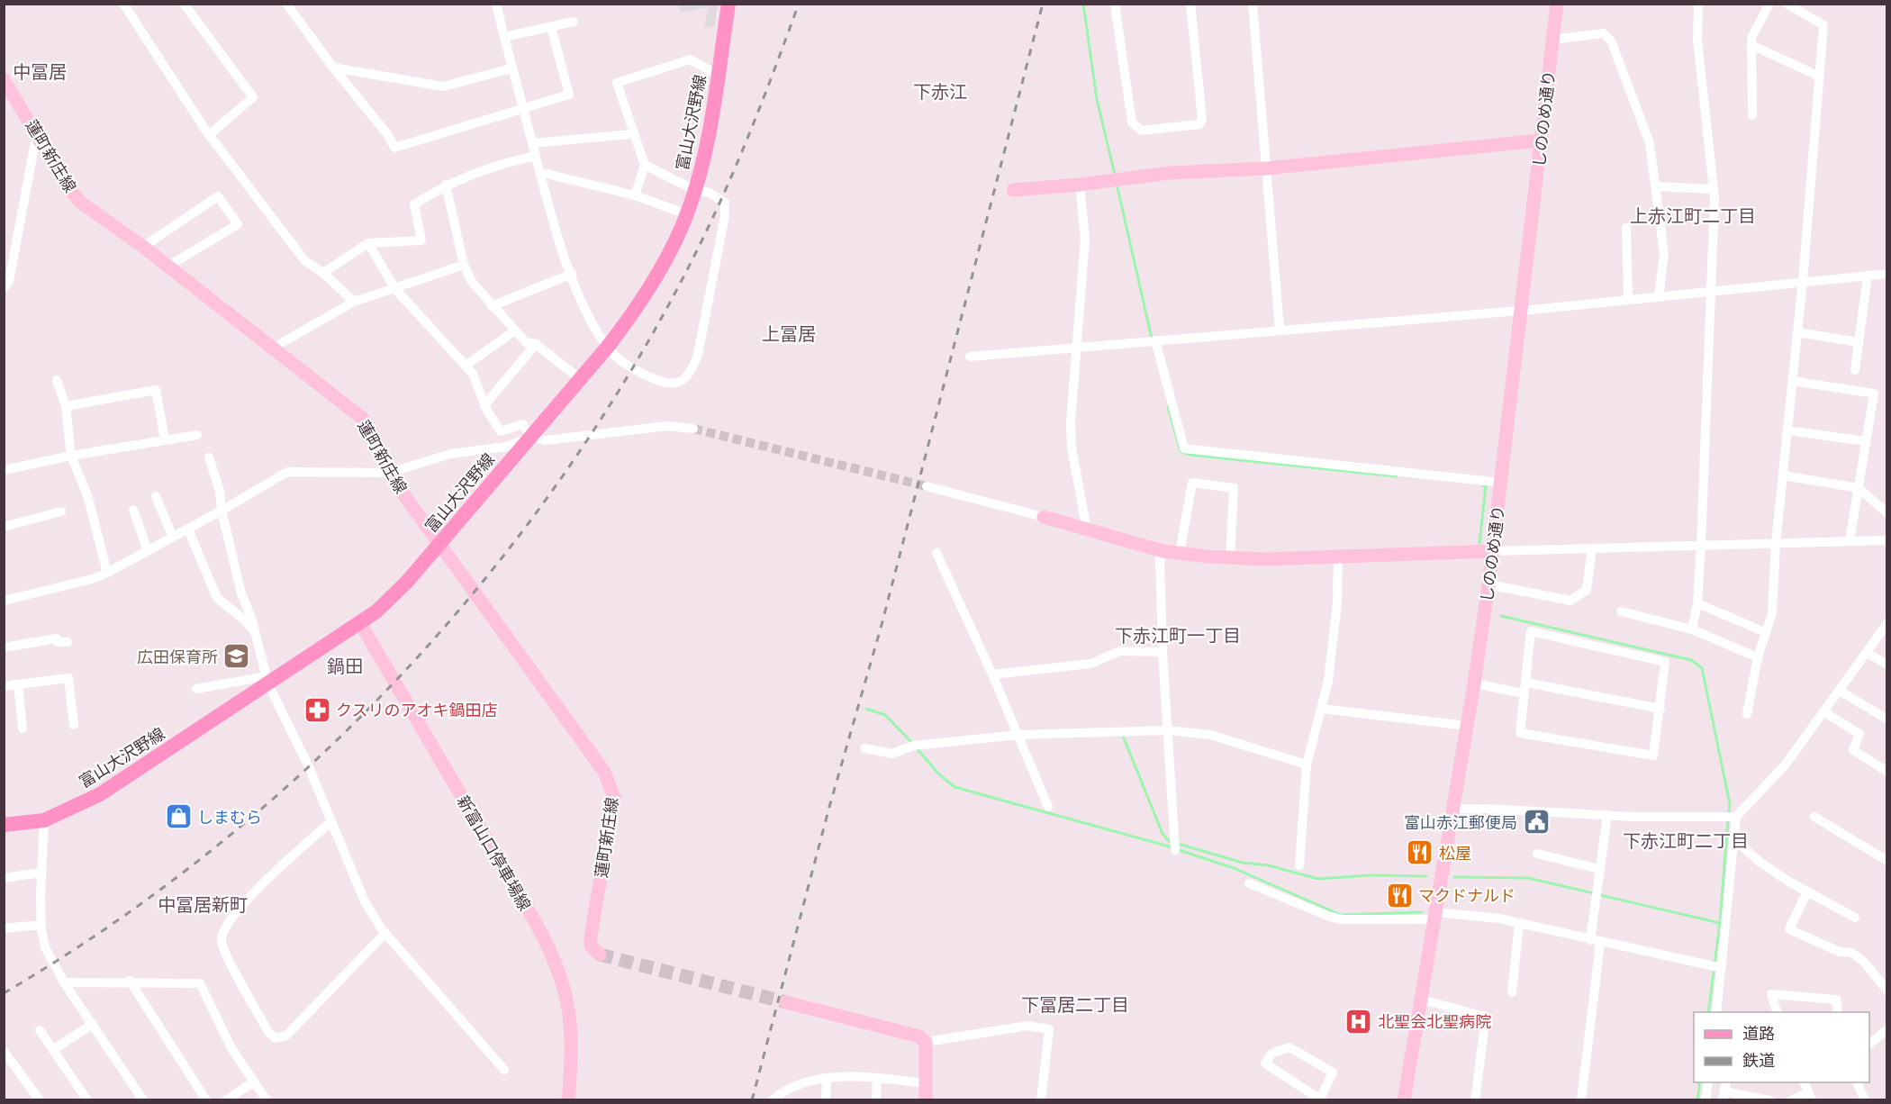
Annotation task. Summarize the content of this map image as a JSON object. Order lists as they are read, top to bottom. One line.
{"streets":{"main road":["しののめ通り","富山大沢野線","蓮町新庄線","新富山口停車場線"]},"crossings":[["富山大沢野線","蓮町新庄線"],["富山大沢野線","新富山口停車場線"]],"districts":["中冨居","下赤江","上赤江町二丁目","上冨居","下赤江町一丁目","鍋田","下赤江町二丁目","中冨居新町","下冨居二丁目"],"places":{"school or university":["広田保育所"],"pharmacy":["クスリのアオキ鍋田店"],"shop":["しまむら"],"public building":["富山赤江郵便局"],"restaurant":["松屋","マクドナルド"],"hospital":["北聖会北聖病院"]},"legend":["道路","鉄道"]}
